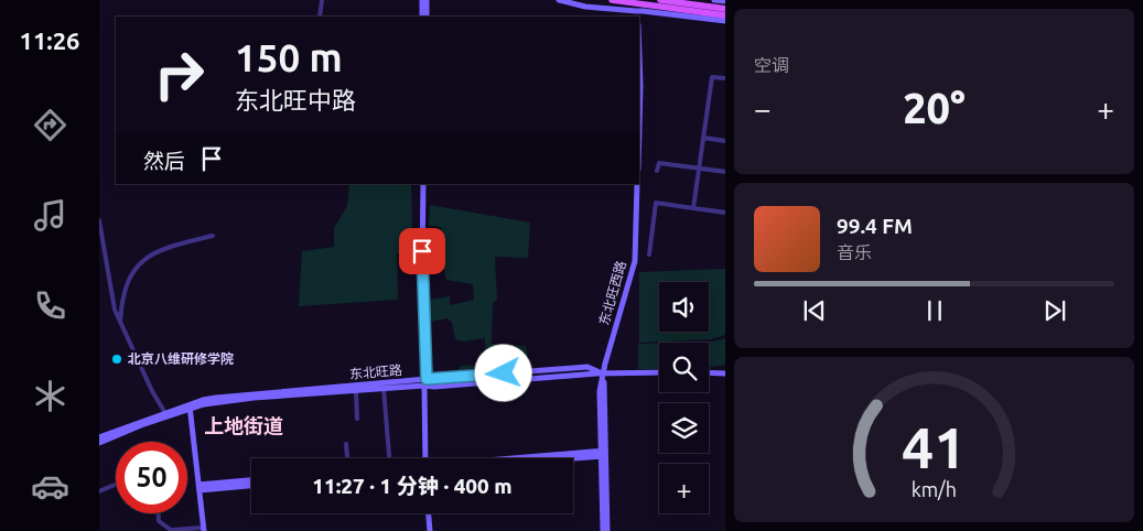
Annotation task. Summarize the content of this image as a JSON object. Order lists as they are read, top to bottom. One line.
{"streets":{"street":["东北旺西路","东北旺路"]},"crossings":[["东北旺西路","东北旺路"]],"districts":["上地街道"],"places":["北京八维研修学院"],"page":{"tabs":"11:26","tile":"空调","turn":["150 m","东北旺中路"],"heat":["−","20°","+"],"then":"然后","song":["99.4 FM","音乐"],"map_buttons":"+","limit":"50","trip":"11:27 · 1 分钟 · 400 m","gauge":["41","km/h"]}}
